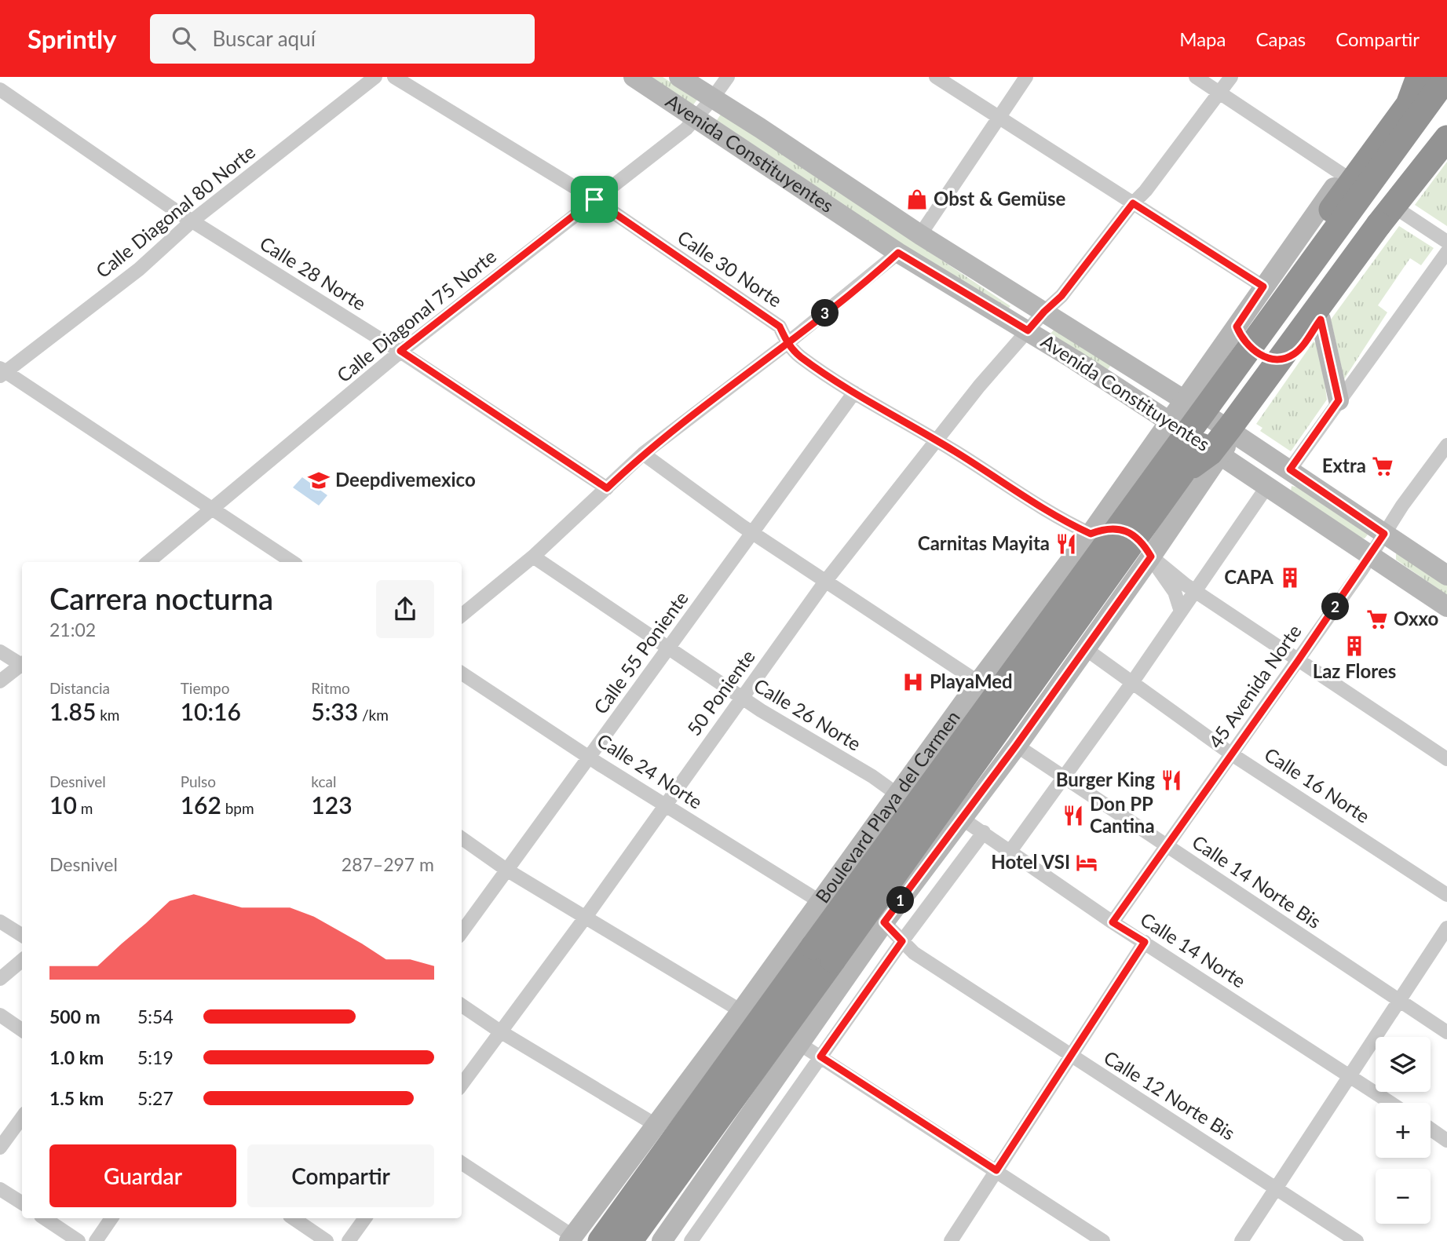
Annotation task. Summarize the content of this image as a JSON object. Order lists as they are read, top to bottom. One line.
{"streets":{"main road":["Avenida Constituyentes","Boulevard Playa del Carmen"],"street":["Calle Diagonal 80 Norte","Calle 30 Norte","Calle 28 Norte","Calle Diagonal 75 Norte","Calle 55 Poniente","45 Avenida Norte","50 Poniente","Calle 26 Norte","Calle 24 Norte","Calle 16 Norte","Calle 14 Norte Bis","Calle 14 Norte","Calle 12 Norte Bis"]},"crossings":[["Avenida Constituyentes","Calle Diagonal 75 Norte"],["Avenida Constituyentes","45 Avenida Norte"],["Avenida Constituyentes","50 Poniente"],["Avenida Constituyentes","Boulevard Playa del Carmen"],["Calle Diagonal 80 Norte","Calle 28 Norte"],["Calle 30 Norte","Calle Diagonal 75 Norte"],["Calle 30 Norte","Calle 55 Poniente"],["Calle 30 Norte","50 Poniente"],["Calle 30 Norte","Boulevard Playa del Carmen"],["Calle 28 Norte","Calle Diagonal 75 Norte"],["Calle 55 Poniente","Calle 26 Norte"],["Calle 55 Poniente","Calle 24 Norte"],["45 Avenida Norte","Calle 16 Norte"],["45 Avenida Norte","Calle 14 Norte Bis"],["45 Avenida Norte","Calle 14 Norte"],["50 Poniente","Calle 26 Norte"],["50 Poniente","Calle 24 Norte"],["Calle 26 Norte","Boulevard Playa del Carmen"],["Calle 24 Norte","Boulevard Playa del Carmen"]],"places":{"shop":["Obst & Gemüse"],"supermarket":["Extra","Oxxo"],"school or university":["Deepdivemexico"],"restaurant":["Carnitas Mayita","Burger King","Don PP Cantina"],"building":["CAPA","Laz Flores"],"hospital":["PlayaMed"],"hotel":["Hotel VSI"]},"page":{"header":"Sprintly","search":"Buscar aquí","nav":["Mapa","Capas","Compartir"],"pins":["3","2","1"],"heading":["Carrera nocturna","21:02"],"stats":[["Distancia","1.85 km"],["Tiempo","10:16"],["Ritmo","5:33 /km"],["Desnivel","10 m"],["Pulso","162 bpm"],["kcal","123"]],"chart":["Desnivel","287–297 m"],"list":[{"name":"500 m","note":"5:54"},{"name":"1.0 km","note":"5:19"},{"name":"1.5 km","note":"5:27"}],"map_buttons":["+","−"],"buttons":["Guardar","Compartir"]}}
